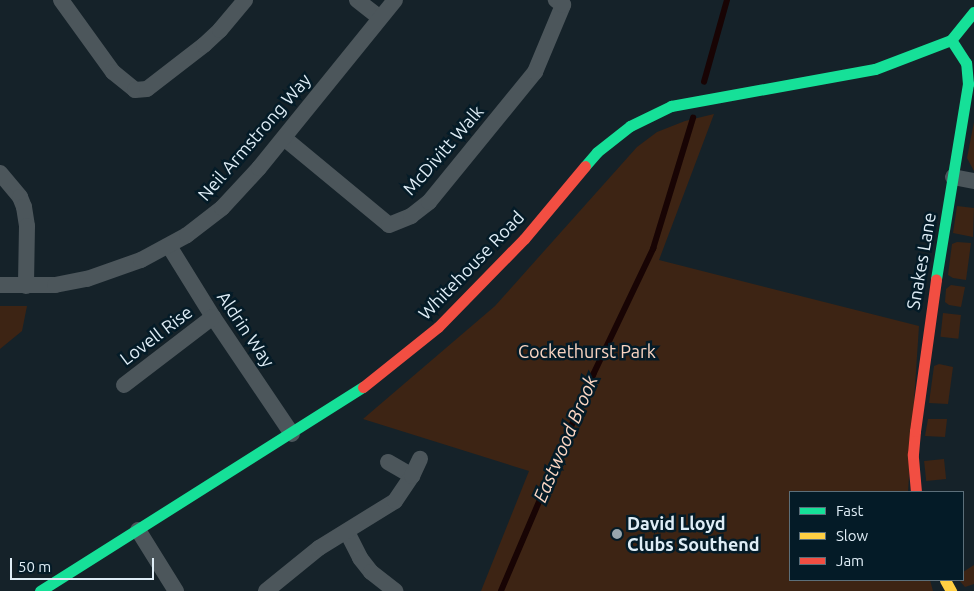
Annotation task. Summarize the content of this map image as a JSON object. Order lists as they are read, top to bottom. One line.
{"streets":{"street":["Neil Armstrong Way","McDivitt Walk","Snakes Lane","Whitehouse Road","Aldrin Way","Lovell Rise"]},"crossings":[["Neil Armstrong Way","McDivitt Walk"],["Neil Armstrong Way","Aldrin Way"],["Snakes Lane","Whitehouse Road"],["Whitehouse Road","Aldrin Way"],["Aldrin Way","Lovell Rise"]],"water":["Eastwood Brook"],"parks":["Cockethurst Park"],"places":["David Lloyd Clubs Southend"],"legend":["Fast","Slow","Jam"],"scale_bar":"50 m"}
